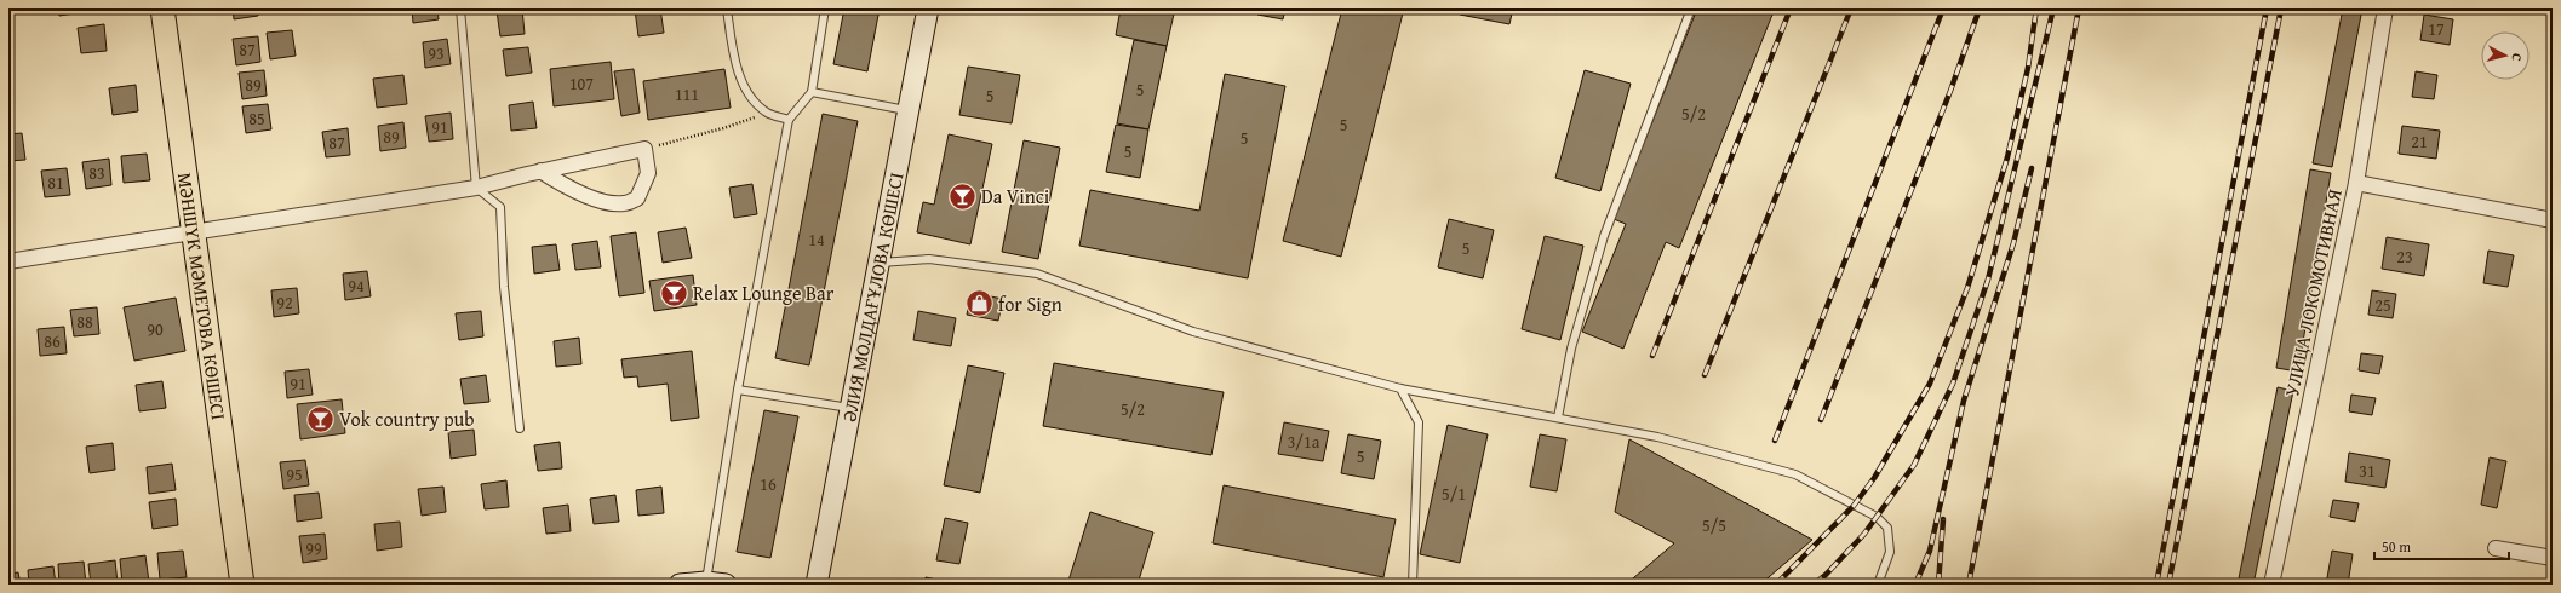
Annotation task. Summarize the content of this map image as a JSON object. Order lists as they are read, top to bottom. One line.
{"streets":{"main road":["МӘНШҮК МӘМЕТОВА КӨШЕСІ","ӘЛИЯ МОЛДАҒҰЛОВА КӨШЕСІ"],"street":["УЛИЦА ЛОКОМОТИВНАЯ"]},"places":{"bar":["Da Vinci","Relax Lounge Bar","Vok country pub"],"shop":["for Sign"]},"house_numbers":["17","87","93","107","89","5","111","5","5/2","85","5","91","89","5","21","87","5","83","81","14","5","23","94","92","25","88","90","86","91","5/2","3/1а","5","31","95","16","5/1","5/5","99"],"scale_bar":"50 m","north":"right"}
